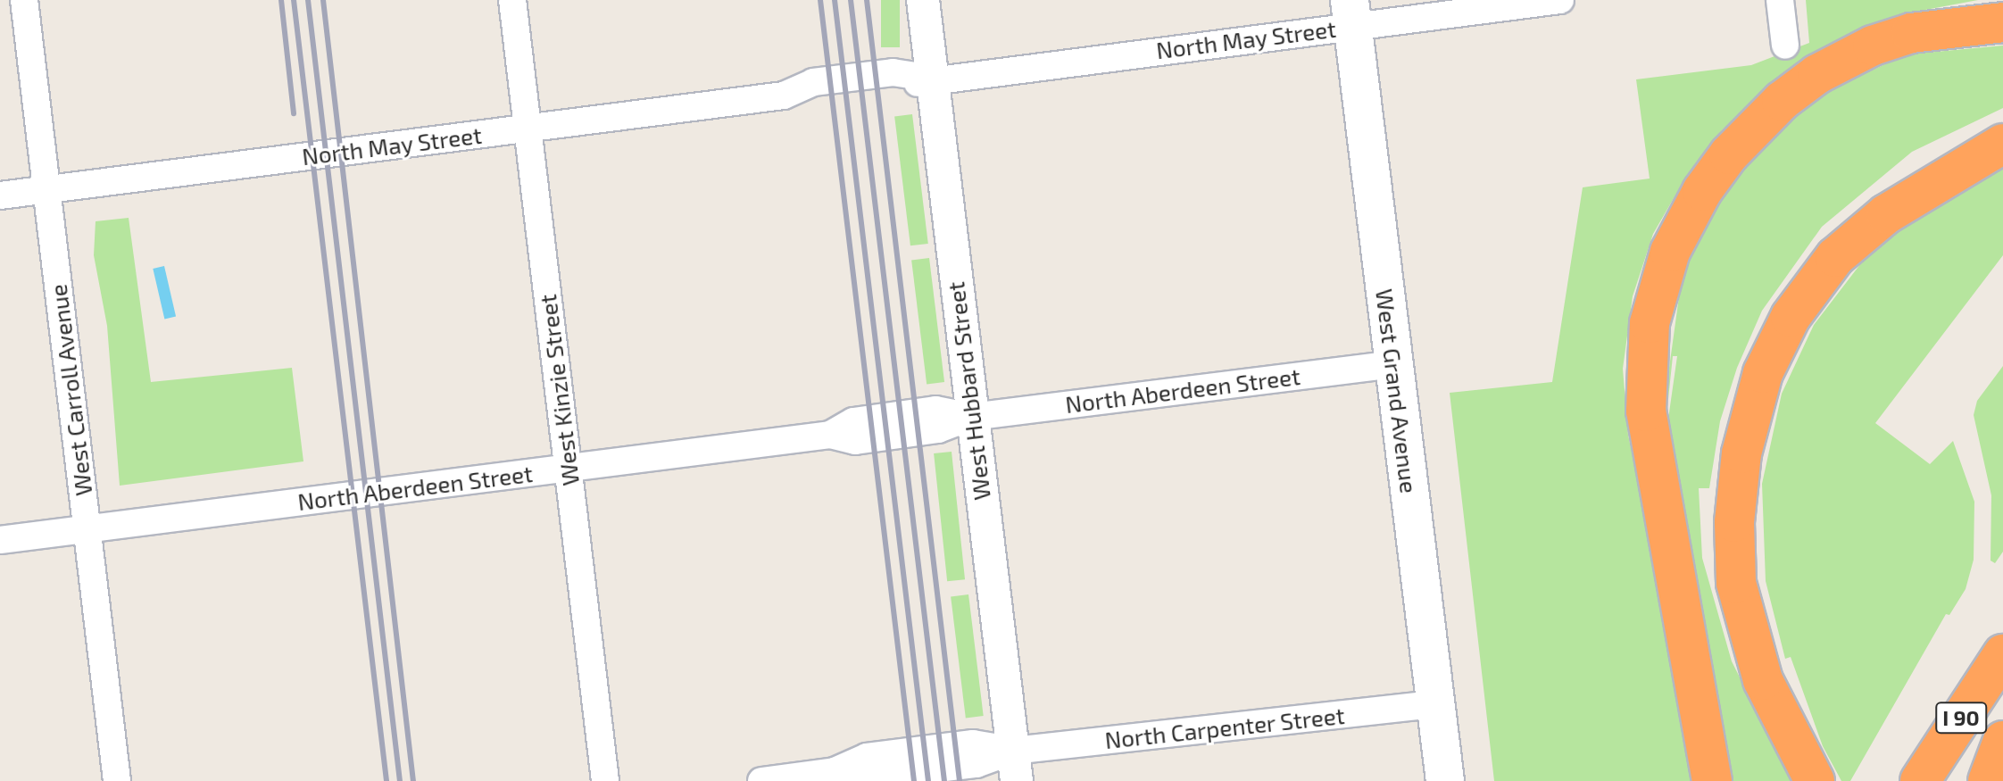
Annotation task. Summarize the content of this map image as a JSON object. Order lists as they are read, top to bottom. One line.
{"streets":{"highway":["I 90"],"main road":["West Grand Avenue"],"street":["North May Street","West Carroll Avenue","West Kinzie Street","North Aberdeen Street","West Hubbard Street","North Carpenter Street"]},"crossings":[["North May Street","West Carroll Avenue"],["North May Street","West Kinzie Street"],["North May Street","West Hubbard Street"],["North May Street","West Grand Avenue"],["West Carroll Avenue","North Aberdeen Street"],["West Kinzie Street","North Aberdeen Street"],["North Aberdeen Street","West Hubbard Street"],["North Aberdeen Street","West Grand Avenue"],["West Hubbard Street","North Carpenter Street"],["West Grand Avenue","North Carpenter Street"]]}
